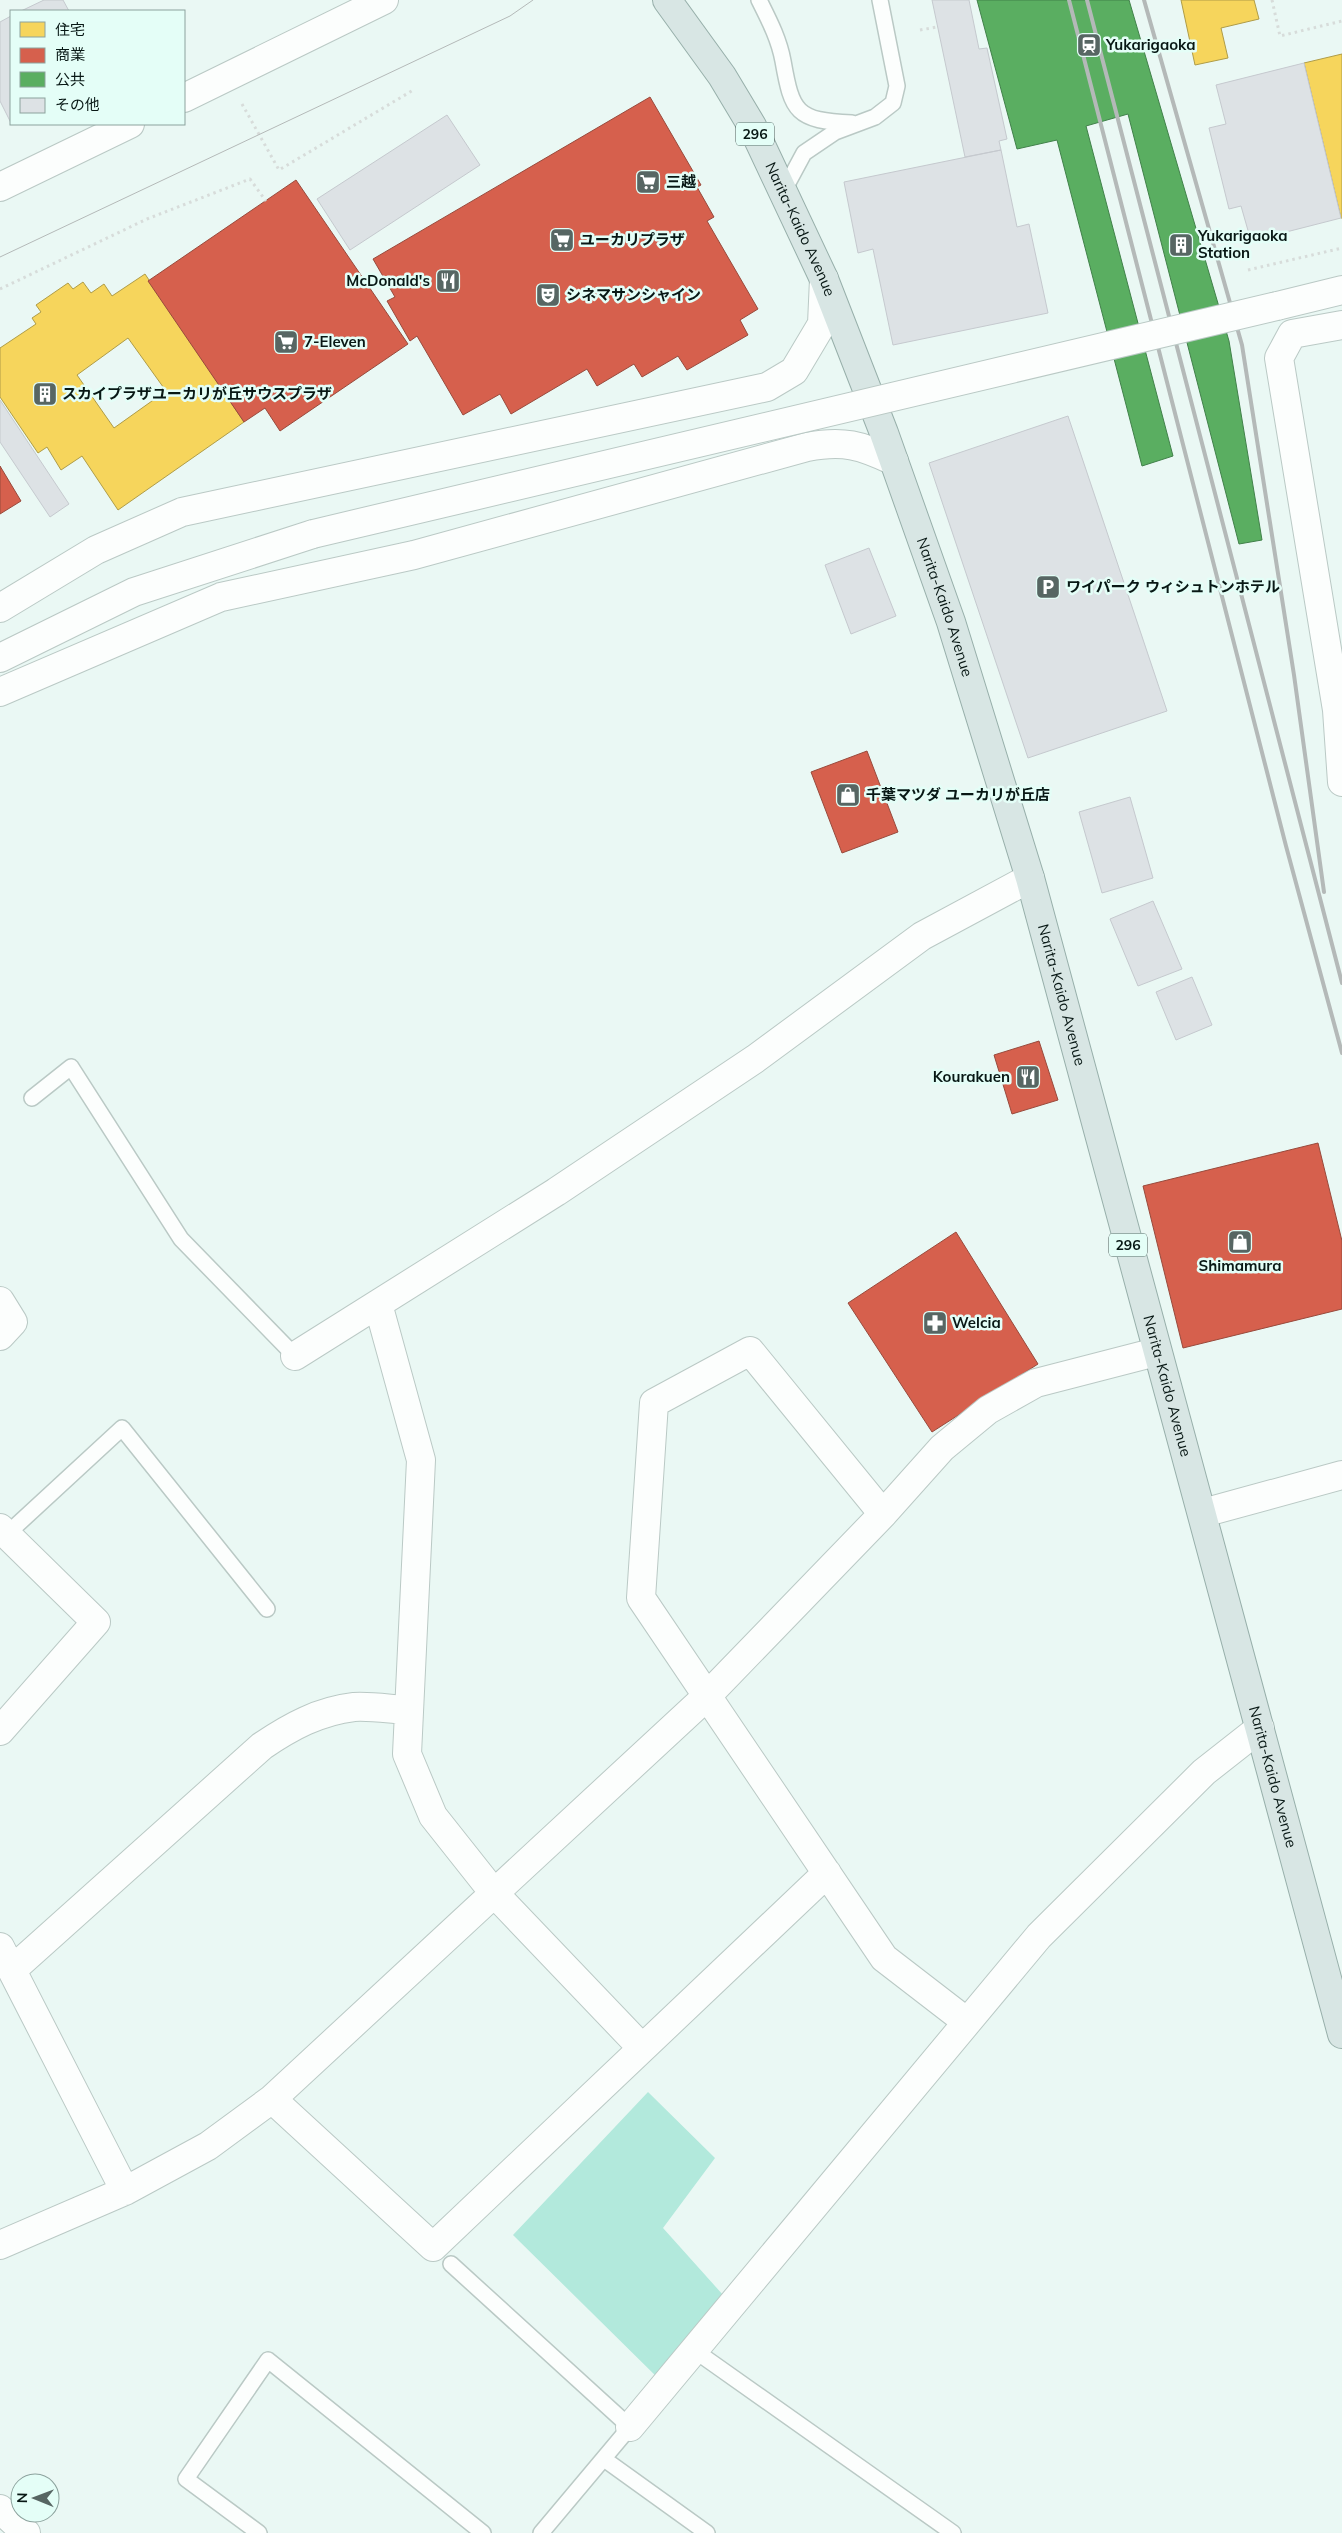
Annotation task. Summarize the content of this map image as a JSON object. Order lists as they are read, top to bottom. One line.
{"streets":{"highway":["296","Narita-Kaido Avenue"]},"places":{"station":["Yukarigaoka"],"supermarket":["三越","ユーカリプラザ","7-Eleven"],"building":["Yukarigaoka Station","スカイプラザユーカリが丘サウスプラザ"],"restaurant":["McDonald's","Kourakuen"],"theatre":["シネマサンシャイン"],"parking":["ワイパーク ウィシュトンホテル"],"shop":["千葉マツダ ユーカリが丘店","Shimamura"],"pharmacy":["Welcia"]},"legend":["住宅","商業","公共","その他"],"north":"left"}
